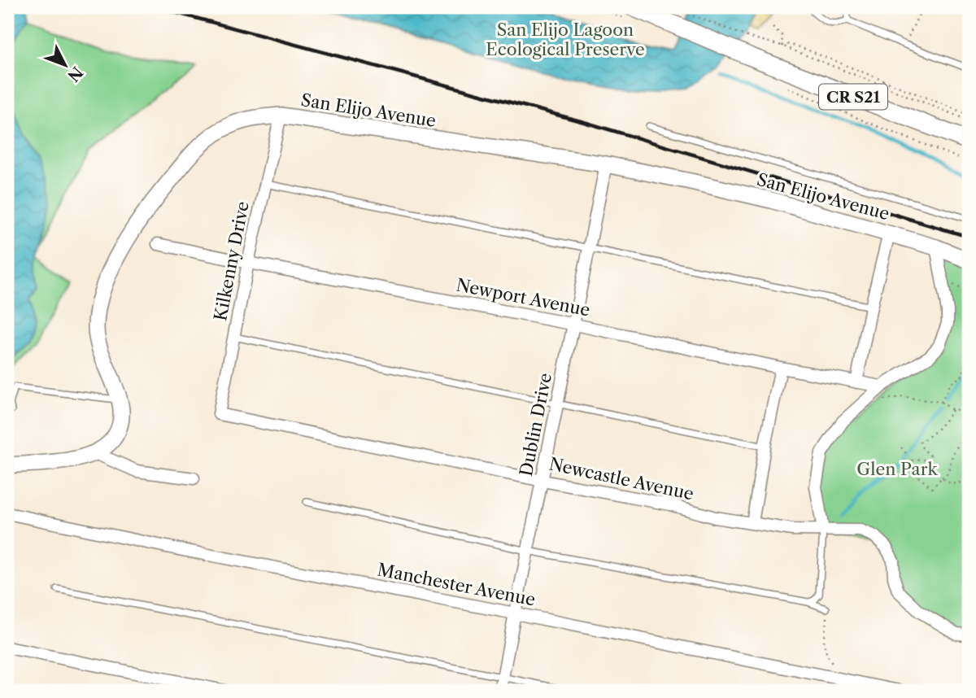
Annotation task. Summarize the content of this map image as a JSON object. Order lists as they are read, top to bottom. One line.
{"streets":{"main road":["CR S21","San Elijo Avenue"],"street":["Kilkenny Drive","Newport Avenue","Dublin Drive","Newcastle Avenue","Manchester Avenue"]},"crossings":[["San Elijo Avenue","Kilkenny Drive"],["San Elijo Avenue","Dublin Drive"],["Kilkenny Drive","Newport Avenue"],["Kilkenny Drive","Newcastle Avenue"],["Newport Avenue","Dublin Drive"],["Dublin Drive","Newcastle Avenue"],["Dublin Drive","Manchester Avenue"]],"parks":["San Elijo Lagoon Ecological Preserve","Glen Park"],"north":"bottom right"}
